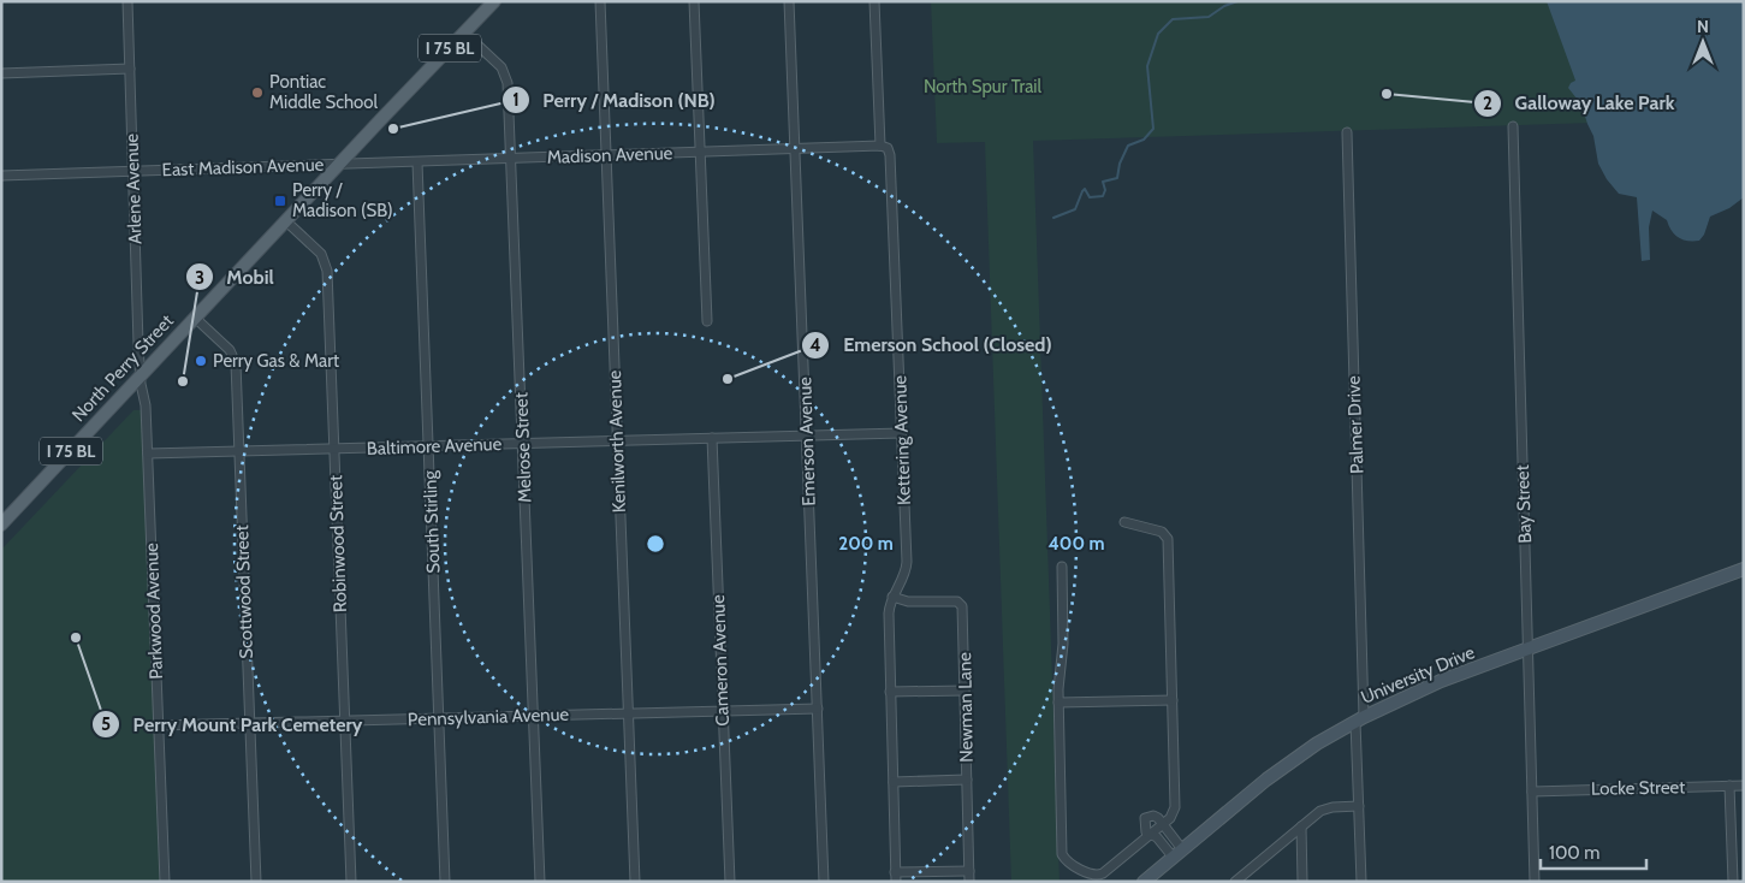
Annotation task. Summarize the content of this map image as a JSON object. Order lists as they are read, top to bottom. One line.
{"streets":{"main road":["I 75 BL","North Perry Street","University Drive"],"street":["Madison Avenue","East Madison Avenue","Arlene Avenue","Palmer Drive","Kettering Avenue","Kenilworth Avenue","Emerson Avenue","Baltimore Avenue","Melrose Street","Bay Street","South Stirling","Robinwood Street","Scottwood Street","Parkwood Avenue","Cameron Avenue","Newman Lane","Pennsylvania Avenue","Locke Street"]},"crossings":[["Madison Avenue","East Madison Avenue"],["Madison Avenue","North Perry Street"],["Madison Avenue","Kettering Avenue"],["Madison Avenue","Kenilworth Avenue"],["Madison Avenue","Emerson Avenue"],["Madison Avenue","Melrose Street"],["Madison Avenue","South Stirling"],["East Madison Avenue","Arlene Avenue"],["East Madison Avenue","North Perry Street"],["Arlene Avenue","North Perry Street"],["Arlene Avenue","Parkwood Avenue"],["North Perry Street","Melrose Street"],["North Perry Street","Robinwood Street"],["North Perry Street","Scottwood Street"],["North Perry Street","Parkwood Avenue"],["Palmer Drive","University Drive"],["Kettering Avenue","Baltimore Avenue"],["Kettering Avenue","Newman Lane"],["Kenilworth Avenue","Baltimore Avenue"],["Kenilworth Avenue","Pennsylvania Avenue"],["Emerson Avenue","Baltimore Avenue"],["Emerson Avenue","Pennsylvania Avenue"],["Baltimore Avenue","Melrose Street"],["Baltimore Avenue","South Stirling"],["Baltimore Avenue","Robinwood Street"],["Baltimore Avenue","Scottwood Street"],["Baltimore Avenue","Parkwood Avenue"],["Baltimore Avenue","Cameron Avenue"],["Melrose Street","Pennsylvania Avenue"],["Bay Street","University Drive"],["Bay Street","Locke Street"],["South Stirling","Pennsylvania Avenue"],["Robinwood Street","Pennsylvania Avenue"],["Scottwood Street","Pennsylvania Avenue"],["Parkwood Avenue","Pennsylvania Avenue"],["Cameron Avenue","Pennsylvania Avenue"]],"parks":["North Spur Trail"],"places":{"other":["Pontiac Middle School","Galloway Lake Park","Perry / Madison (NB)","Perry Gas & Mart","Emerson School (Closed)","Mobil","Perry Mount Park Cemetery"],"transit":["Perry / Madison (SB)"]},"scale_bar":"100 m","north":"top","rings":["200 m","400 m"]}
